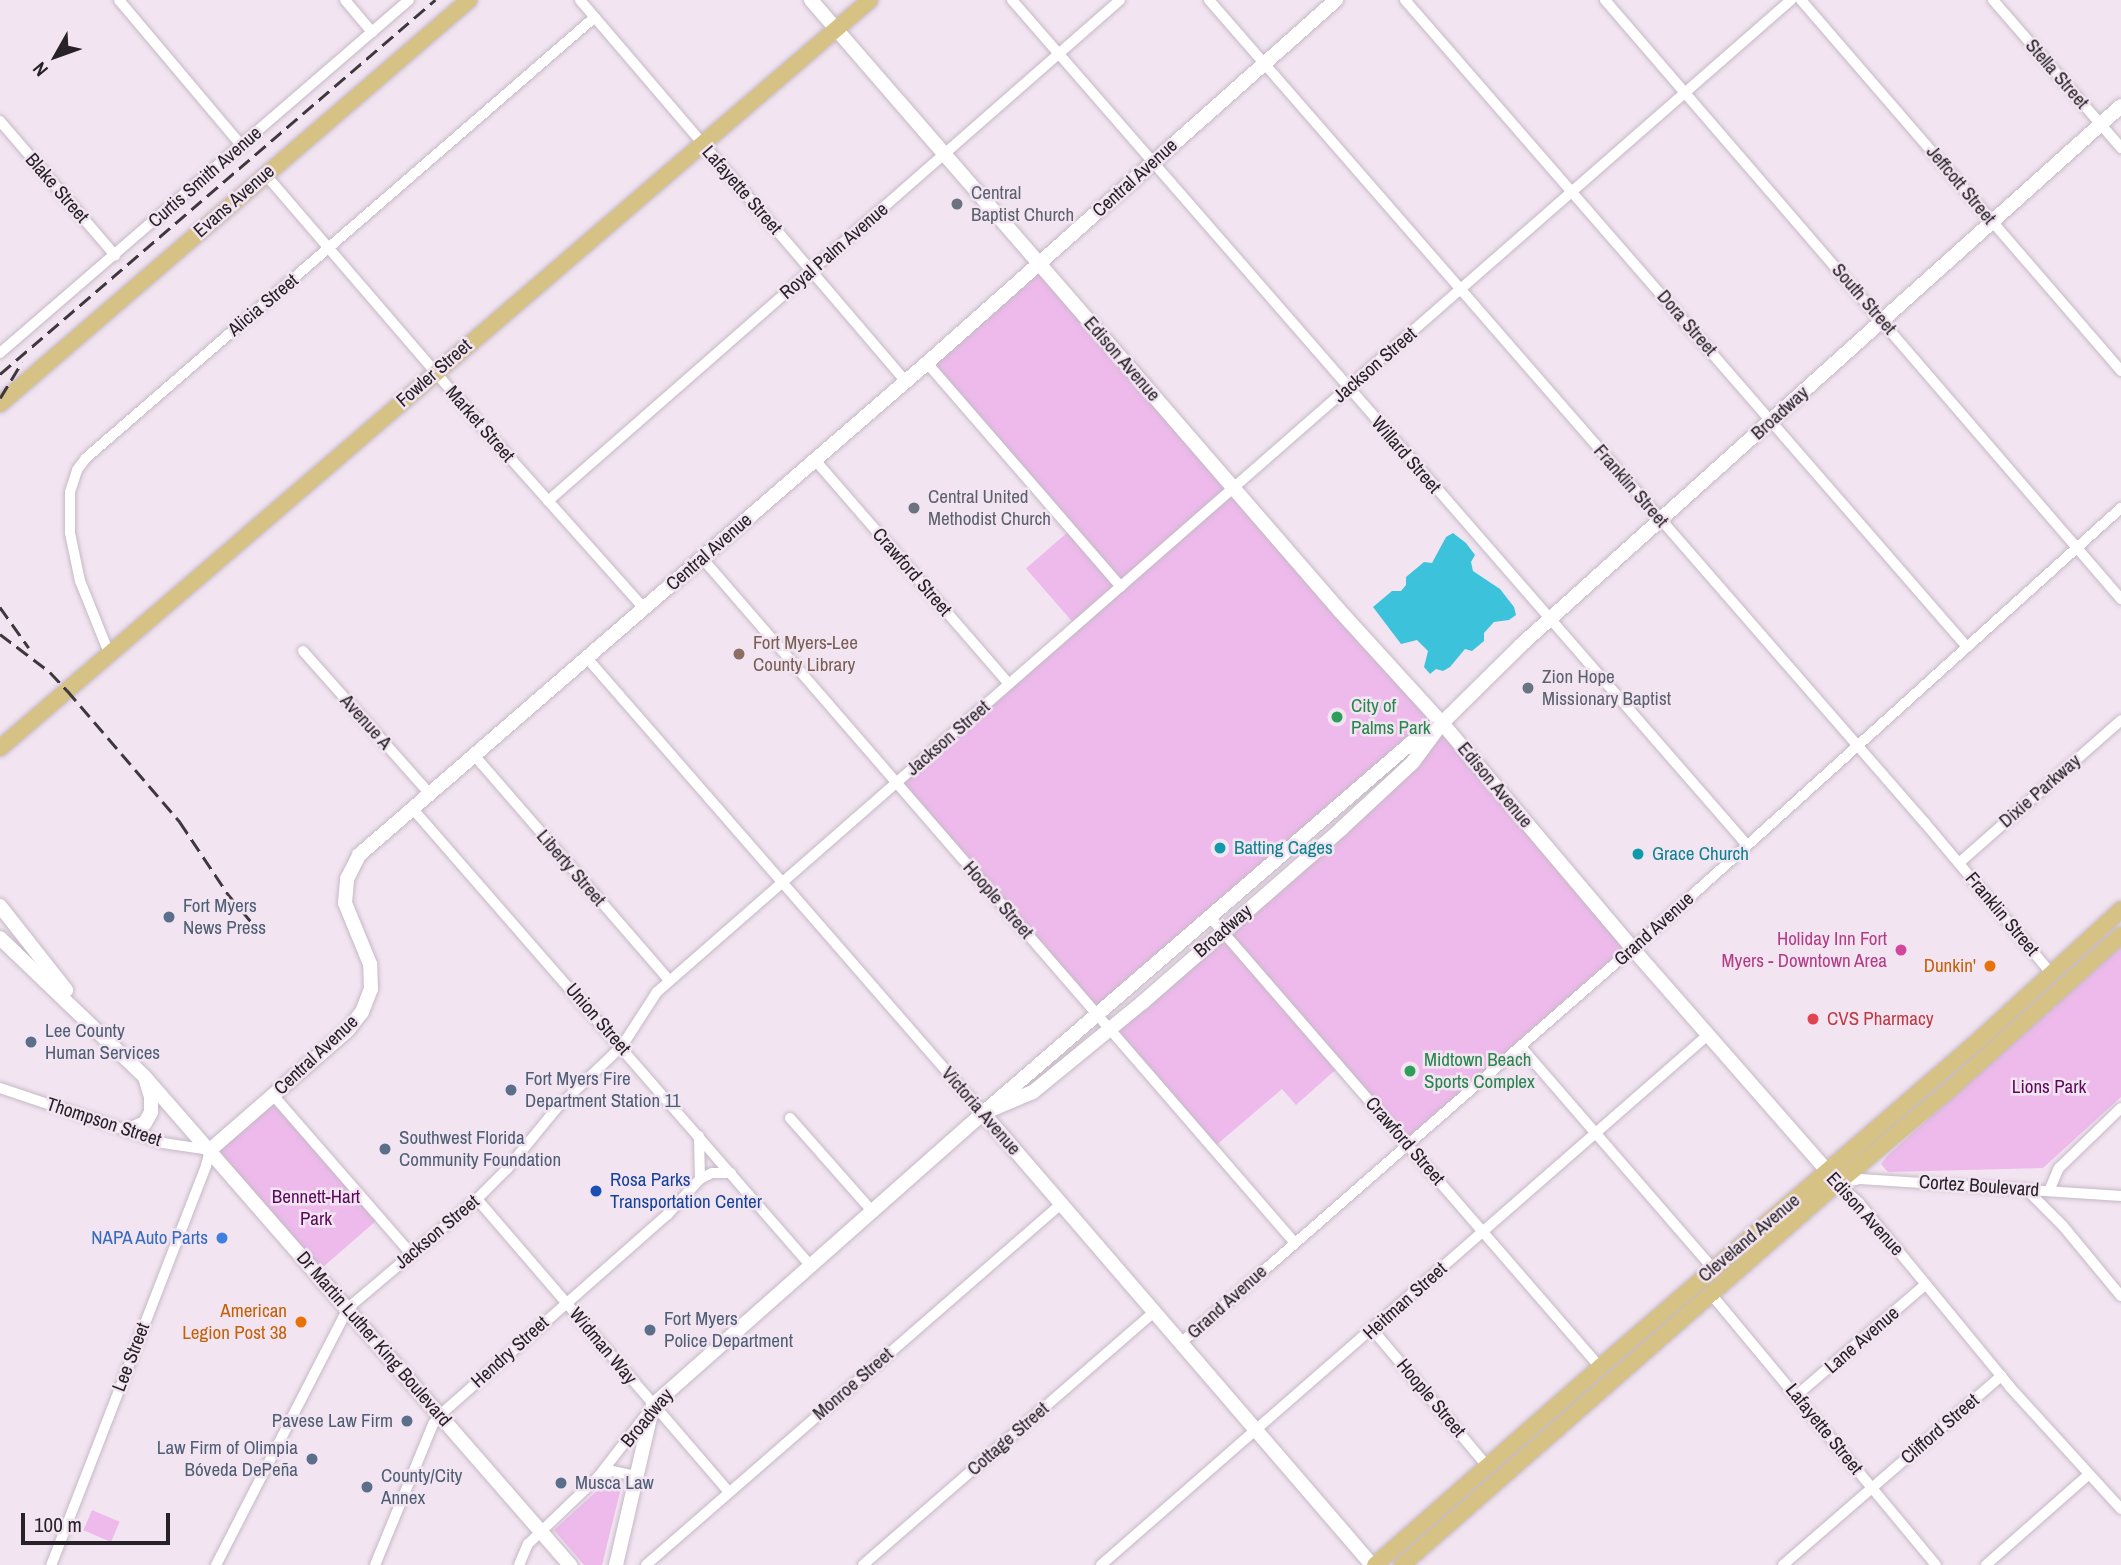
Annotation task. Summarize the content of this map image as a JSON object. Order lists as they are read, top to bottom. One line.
{"streets":{"main road":["Evans Avenue","Fowler Street","Cleveland Avenue"],"street":["Stella Street","Curtis Smith Avenue","Central Avenue","Jeffcott Street","Blake Street","Lafayette Street","Royal Palm Avenue","South Street","Alicia Street","Dora Street","Edison Avenue","Jackson Street","Broadway","Market Street","Willard Street","Franklin Street","Crawford Street","Avenue A","Dixie Parkway","Liberty Street","Hoople Street","Grand Avenue","Union Street","Victoria Avenue","Thompson Street","Cortez Boulevard","Heitman Street","Dr Martin Luther King Boulevard","Lane Avenue","Widman Way","Hendry Street","Lee Street","Monroe Street","Clifford Street","Cottage Street"]},"crossings":[["Stella Street","Broadway"],["Curtis Smith Avenue","Blake Street"],["Central Avenue","Lafayette Street"],["Central Avenue","Edison Avenue"],["Central Avenue","Market Street"],["Central Avenue","Willard Street"],["Central Avenue","Franklin Street"],["Central Avenue","Crawford Street"],["Central Avenue","Avenue A"],["Central Avenue","Liberty Street"],["Central Avenue","Hoople Street"],["Central Avenue","Union Street"],["Central Avenue","Victoria Avenue"],["Central Avenue","Thompson Street"],["Central Avenue","Dr Martin Luther King Boulevard"],["Central Avenue","Lee Street"],["Jeffcott Street","Broadway"],["Lafayette Street","Royal Palm Avenue"],["Lafayette Street","Alicia Street"],["Lafayette Street","Fowler Street"],["Lafayette Street","Cleveland Avenue"],["Lafayette Street","Lane Avenue"],["Lafayette Street","Clifford Street"],["Evans Avenue","Market Street"],["Royal Palm Avenue","Edison Avenue"],["Royal Palm Avenue","Market Street"],["Royal Palm Avenue","Willard Street"],["South Street","Jackson Street"],["South Street","Broadway"],["South Street","Grand Avenue"],["Alicia Street","Fowler Street"],["Alicia Street","Market Street"],["Dora Street","Jackson Street"],["Dora Street","Broadway"],["Dora Street","Grand Avenue"],["Edison Avenue","Jackson Street"],["Edison Avenue","Fowler Street"],["Edison Avenue","Broadway"],["Edison Avenue","Grand Avenue"],["Edison Avenue","Cortez Boulevard"],["Edison Avenue","Cleveland Avenue"],["Edison Avenue","Heitman Street"],["Edison Avenue","Lane Avenue"],["Edison Avenue","Clifford Street"],["Jackson Street","Willard Street"],["Jackson Street","Franklin Street"],["Jackson Street","Crawford Street"],["Jackson Street","Liberty Street"],["Jackson Street","Hoople Street"],["Jackson Street","Union Street"],["Jackson Street","Victoria Avenue"],["Jackson Street","Dr Martin Luther King Boulevard"],["Jackson Street","Widman Way"],["Fowler Street","Market Street"],["Broadway","Willard Street"],["Broadway","Franklin Street"],["Broadway","Crawford Street"],["Broadway","Hoople Street"],["Broadway","Union Street"],["Broadway","Victoria Avenue"],["Broadway","Dr Martin Luther King Boulevard"],["Broadway","Widman Way"],["Willard Street","Grand Avenue"],["Franklin Street","Dixie Parkway"],["Franklin Street","Grand Avenue"],["Franklin Street","Cleveland Avenue"],["Crawford Street","Grand Avenue"],["Crawford Street","Cleveland Avenue"],["Crawford Street","Heitman Street"],["Hoople Street","Grand Avenue"],["Hoople Street","Cleveland Avenue"],["Hoople Street","Heitman Street"],["Grand Avenue","Victoria Avenue"],["Victoria Avenue","Cleveland Avenue"],["Victoria Avenue","Heitman Street"],["Victoria Avenue","Monroe Street"],["Victoria Avenue","Cottage Street"],["Thompson Street","Dr Martin Luther King Boulevard"],["Thompson Street","Lee Street"],["Cortez Boulevard","Cleveland Avenue"],["Dr Martin Luther King Boulevard","Hendry Street"],["Dr Martin Luther King Boulevard","Lee Street"],["Widman Way","Hendry Street"],["Widman Way","Monroe Street"]],"parks":["Lions Park","Bennett-Hart Park"],"places":["Central Baptist Church","Central United Methodist Church","Fort Myers-Lee County Library","Zion Hope Missionary Baptist","City of Palms Park","Batting Cages","Grace Church","Fort Myers News Press","Holiday Inn Fort Myers - Downtown Area","Dunkin'","CVS Pharmacy","Lee County Human Services","Midtown Beach Sports Complex","Fort Myers Fire Department Station 11","Southwest Florida Community Foundation","Rosa Parks Transportation Center","NAPA Auto Parts","American Legion Post 38","Fort Myers Police Department","Pavese Law Firm","Law Firm of Olimpia Bóveda DePeña","Musca Law","County/City Annex"],"scale_bar":"100 m","north":"bottom left"}
